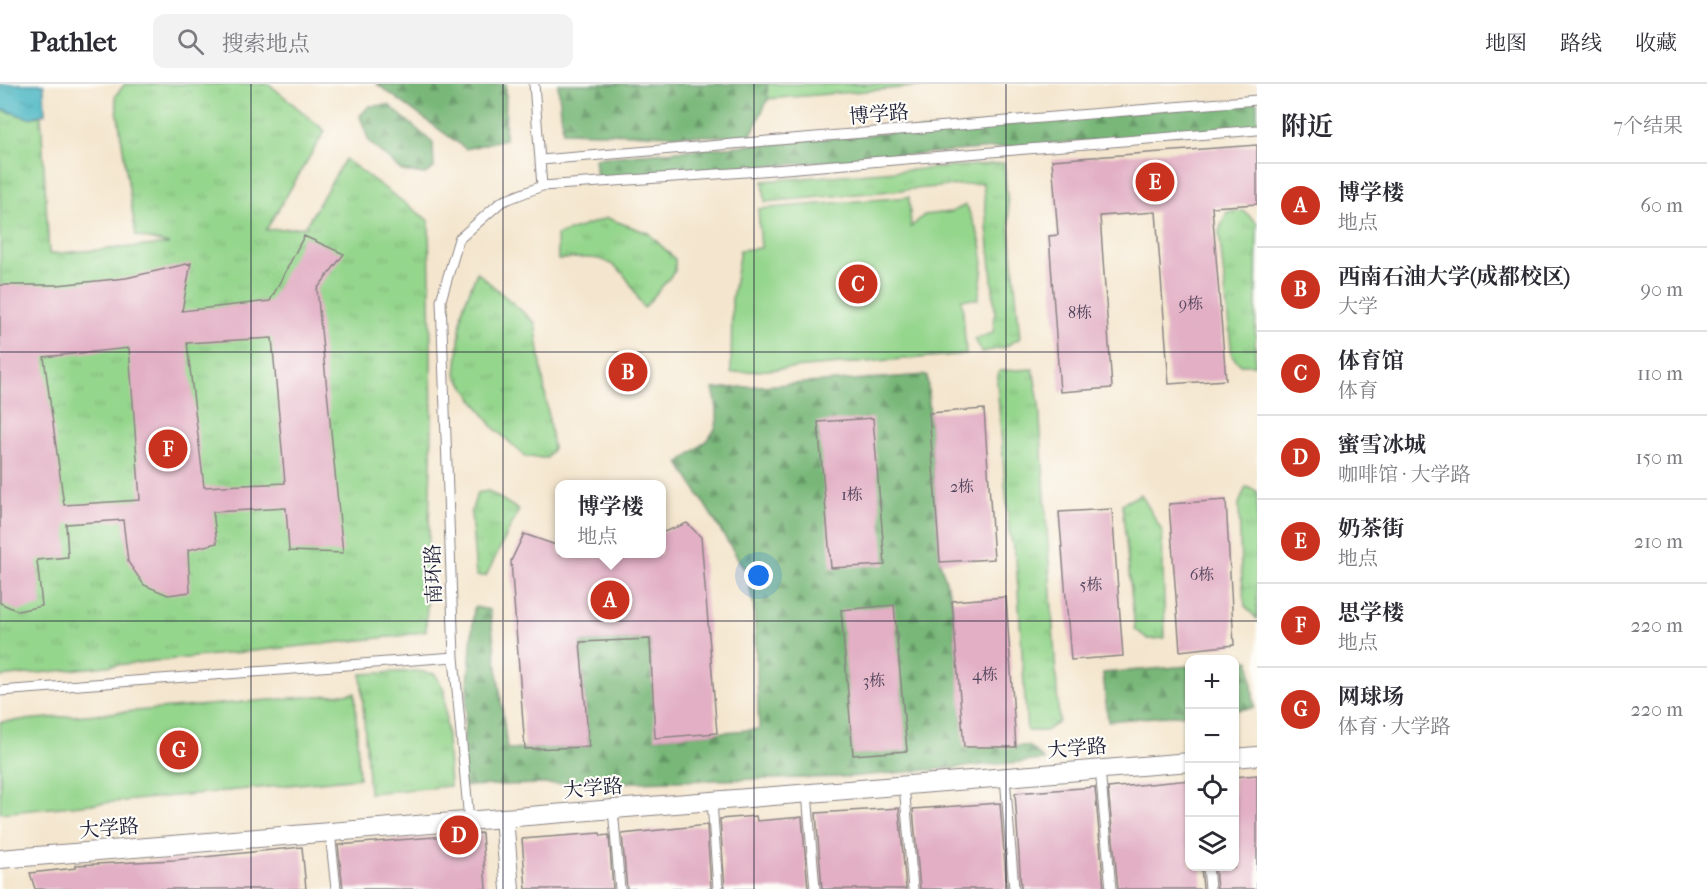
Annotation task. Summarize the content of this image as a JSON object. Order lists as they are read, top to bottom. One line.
{"streets":{"street":["大学路"],"lane":["博学路","南环路"]},"crossings":[["南环路","大学路"]],"house_numbers":["9栋","8栋","2栋","1栋","6栋","5栋","4栋","3栋"],"page":{"header":"Pathlet","search":"搜索地点","nav":["地图","路线","收藏"],"heading":["附近","7个结果"],"pins":["E","C","B","F","A","G","D"],"list":[{"mark":"A","name":"博学楼","note":"地点","value":"60 m"},{"mark":"B","name":"西南石油大学(成都校区)","note":"大学","value":"90 m"},{"mark":"C","name":"体育馆","note":"体育","value":"110 m"},{"mark":"D","name":"蜜雪冰城","note":"咖啡馆 · 大学路","value":"150 m"},{"mark":"E","name":"奶茶街","note":"地点","value":"210 m"},{"mark":"F","name":"思学楼","note":"地点","value":"220 m"},{"mark":"G","name":"网球场","note":"体育 · 大学路","value":"220 m"}],"popup":["博学楼","地点"],"map_buttons":["+","−"]}}
